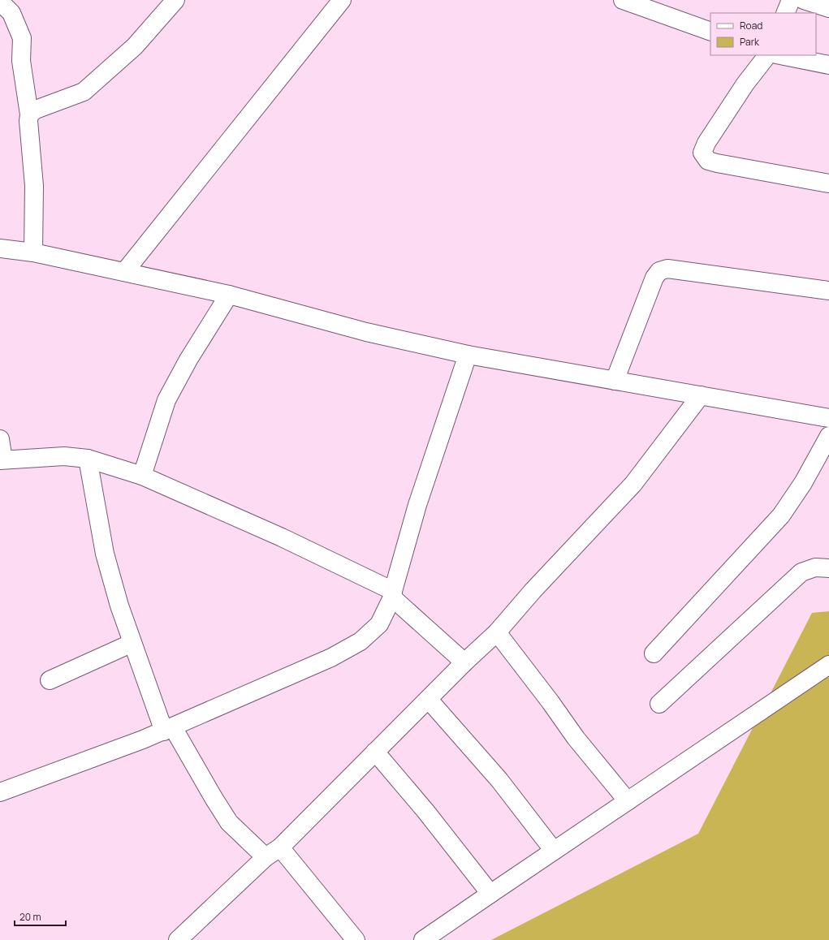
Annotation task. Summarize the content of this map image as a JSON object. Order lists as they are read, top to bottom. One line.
{"legend":["Road","Park"],"scale_bar":"20 m"}
